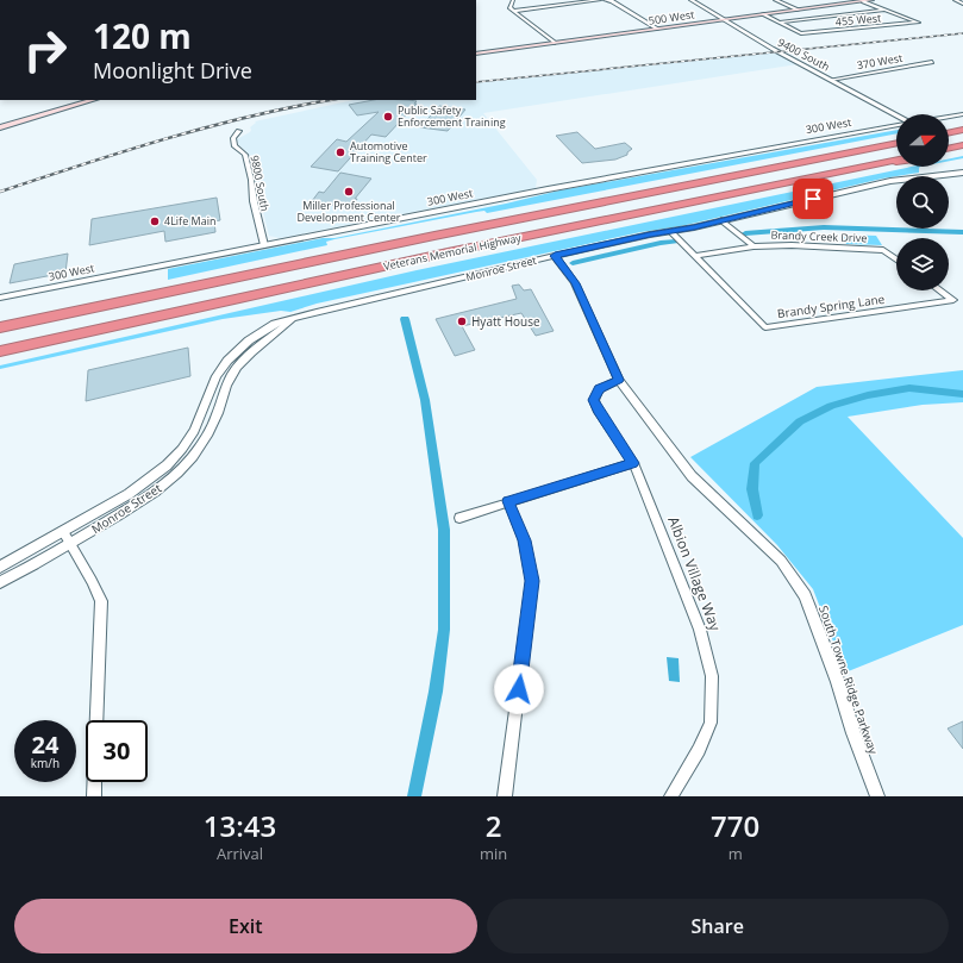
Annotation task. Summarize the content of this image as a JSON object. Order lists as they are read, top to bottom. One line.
{"streets":{"highway":["Veterans Memorial Highway"],"main road":["500 West"],"street":["455 West","9400 South","370 West","300 West","9800 South","Brandy Creek Drive","Monroe Street","Brandy Spring Lane","Albion Village Way","South Towne Ridge Parkway"]},"crossings":[["500 West","9400 South"],["9400 South","370 West"],["300 West","9800 South"],["Brandy Creek Drive","Brandy Spring Lane"],["Monroe Street","South Towne Ridge Parkway"],["Albion Village Way","South Towne Ridge Parkway"]],"places":["Public Safety Enforcement Training","Automotive Training Center","Miller Professional Development Center","4Life Main","Hyatt House"],"north":"right","page":{"turn":["120 m","Moonlight Drive"],"speed":"24 km/h","limit":"30","eta":["13:43","Arrival","2","min","770","m"],"buttons":["Exit","Share"]}}
